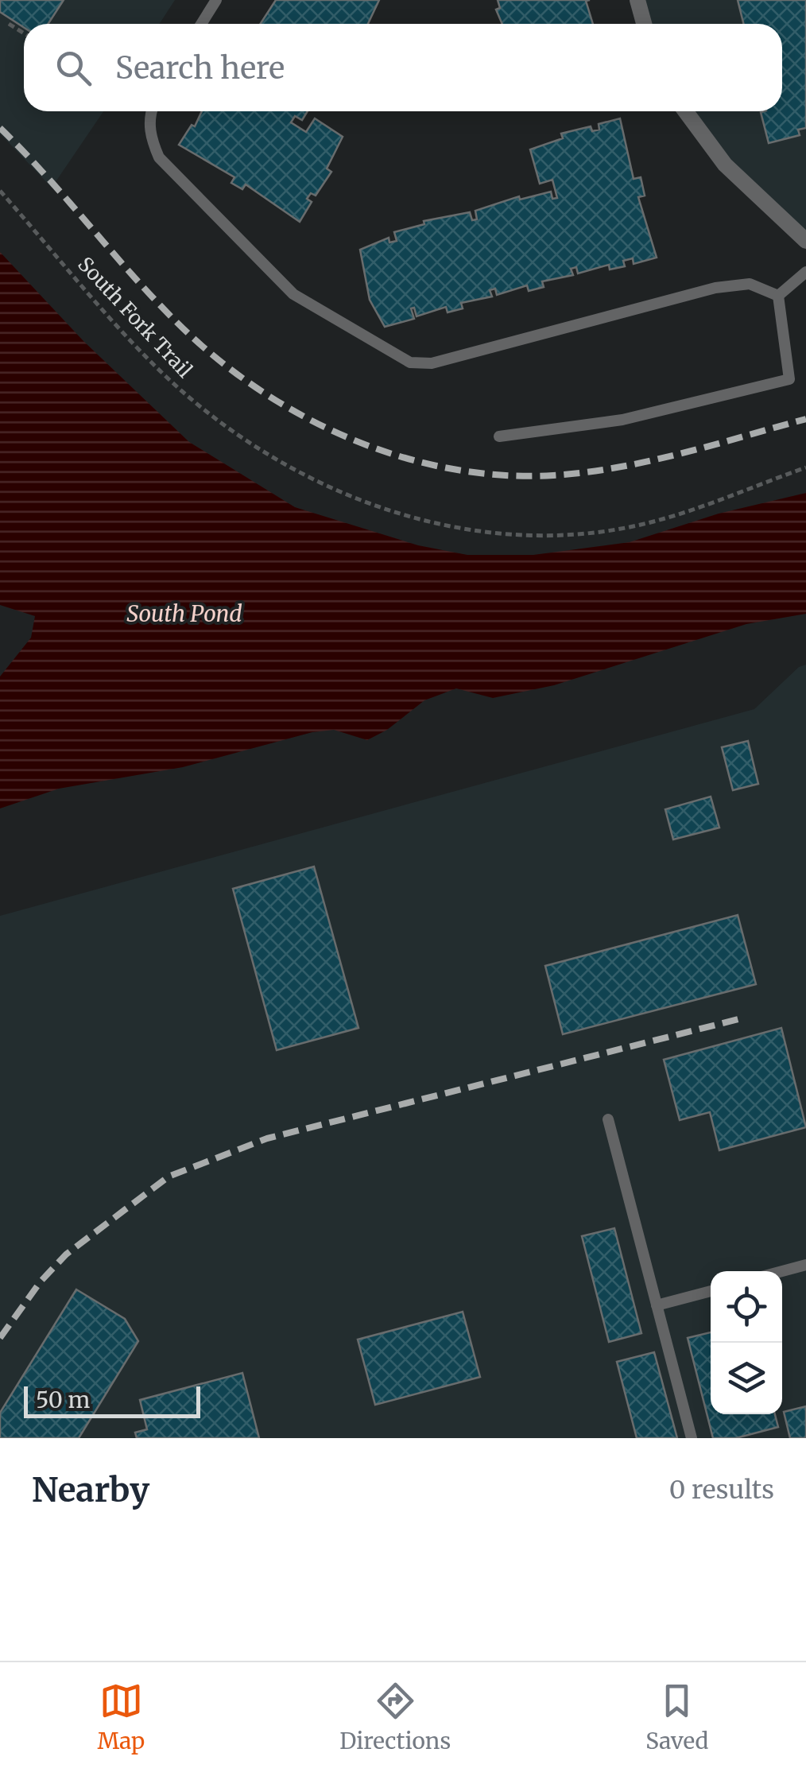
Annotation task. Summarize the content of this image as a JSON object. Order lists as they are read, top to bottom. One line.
{"streets":{"path":["South Fork Trail"]},"water":["South Pond"],"scale_bar":"50 m","page":{"search":"Search here","scale":"50 m","heading":["Nearby","0 results"],"nav":["Map","Directions","Saved"]}}
